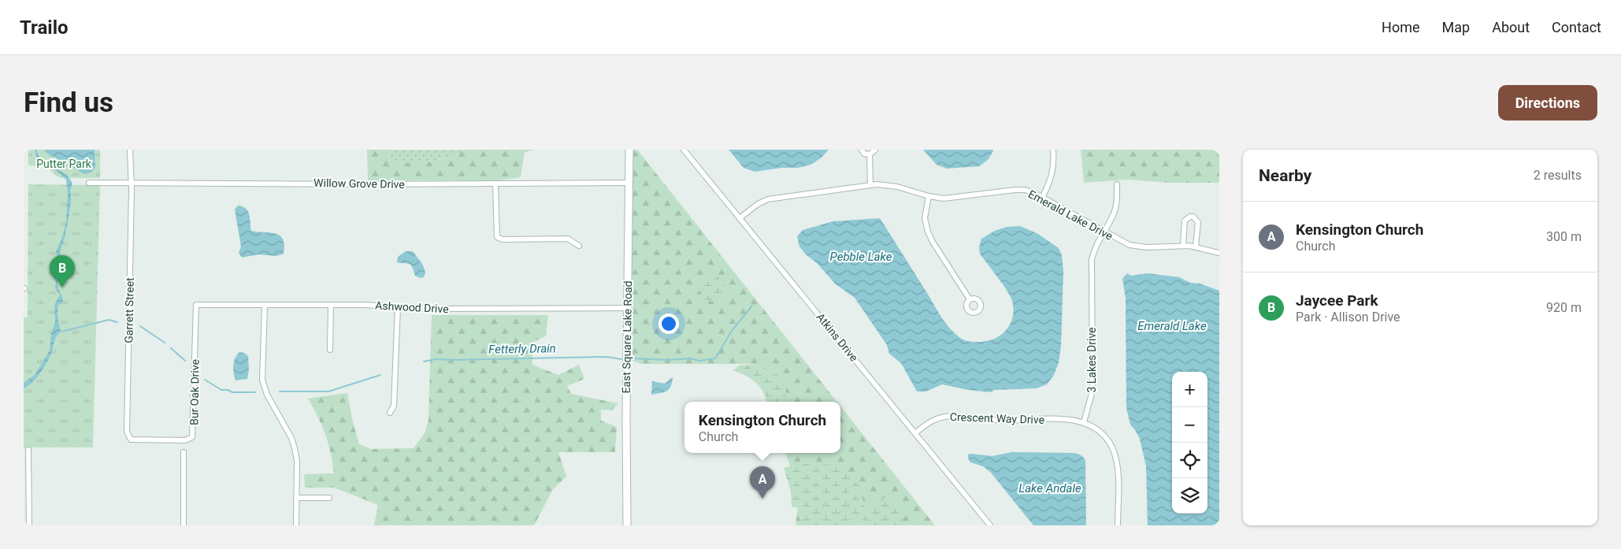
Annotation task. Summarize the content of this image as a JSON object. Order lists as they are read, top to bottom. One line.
{"streets":{"main road":["East Square Lake Road"],"street":["Willow Grove Drive","Emerald Lake Drive","Ashwood Drive","Garrett Street","Atkins Drive","3 Lakes Drive","Bur Oak Drive","Crescent Way Drive"]},"crossings":[["Willow Grove Drive","Garrett Street"],["Willow Grove Drive","East Square Lake Road"],["Emerald Lake Drive","Atkins Drive"],["Emerald Lake Drive","3 Lakes Drive"],["Ashwood Drive","East Square Lake Road"],["Ashwood Drive","Bur Oak Drive"],["Garrett Street","Bur Oak Drive"],["Atkins Drive","Crescent Way Drive"],["3 Lakes Drive","Crescent Way Drive"]],"water":["Pebble Lake","Emerald Lake","Fetterly Drain","Lake Andale"],"parks":["Putter Park"],"page":{"header":"Trailo","nav":["Home","Map","About","Contact"],"buttons":"Directions","title":"Find us","heading":["Nearby","2 results"],"list":[{"mark":"A","name":"Kensington Church","note":"Church","value":"300 m"},{"mark":"B","name":"Jaycee Park","note":"Park · Allison Drive","value":"920 m"}],"pins":["B","A"],"map_buttons":["+","−"],"popup":["Kensington Church","Church"]}}
